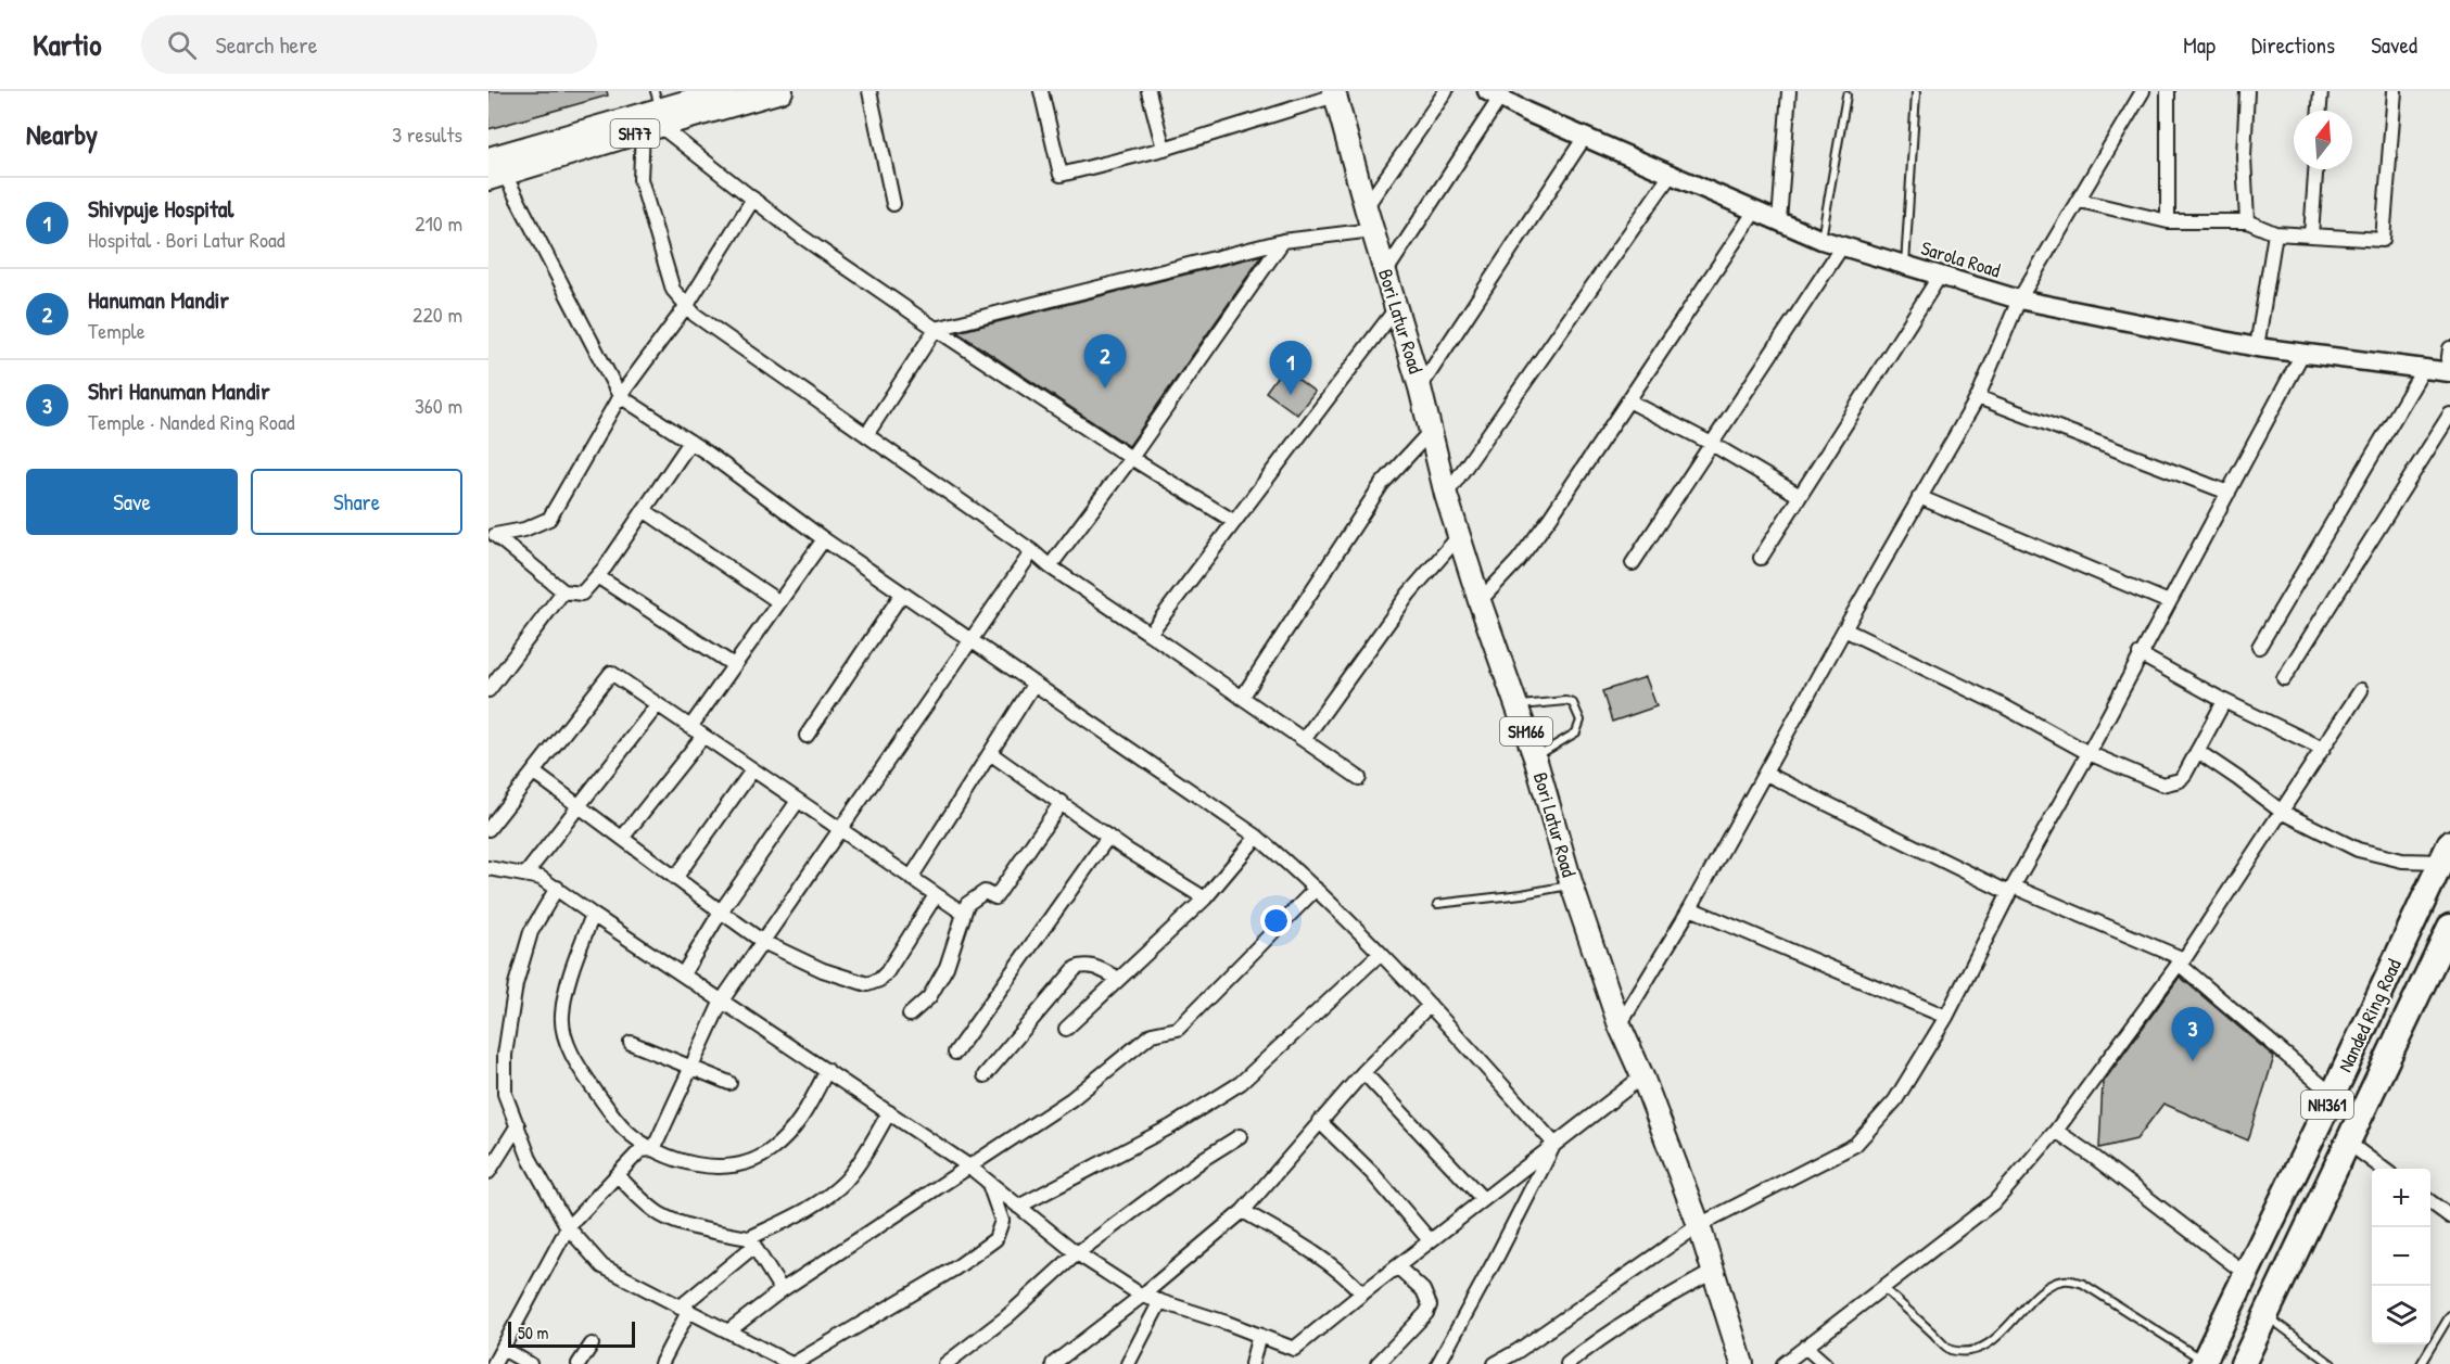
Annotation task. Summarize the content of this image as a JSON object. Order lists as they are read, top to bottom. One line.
{"streets":{"highway":["Nanded Ring Road","NH361"],"main road":["SH77","Sarola Road","Bori Latur Road","SH166"]},"scale_bar":"50 m","north":"top","page":{"header":"Kartio","search":"Search here","nav":["Map","Directions","Saved"],"heading":["Nearby","3 results"],"list":[{"mark":"1","name":"Shivpuje Hospital","note":"Hospital · Bori Latur Road","value":"210 m"},{"mark":"2","name":"Hanuman Mandir","note":"Temple","value":"220 m"},{"mark":"3","name":"Shri Hanuman Mandir","note":"Temple · Nanded Ring Road","value":"360 m"}],"pins":["2","1","3"],"buttons":["Save","Share"],"map_buttons":["+","−"],"scale":"50 m"}}
